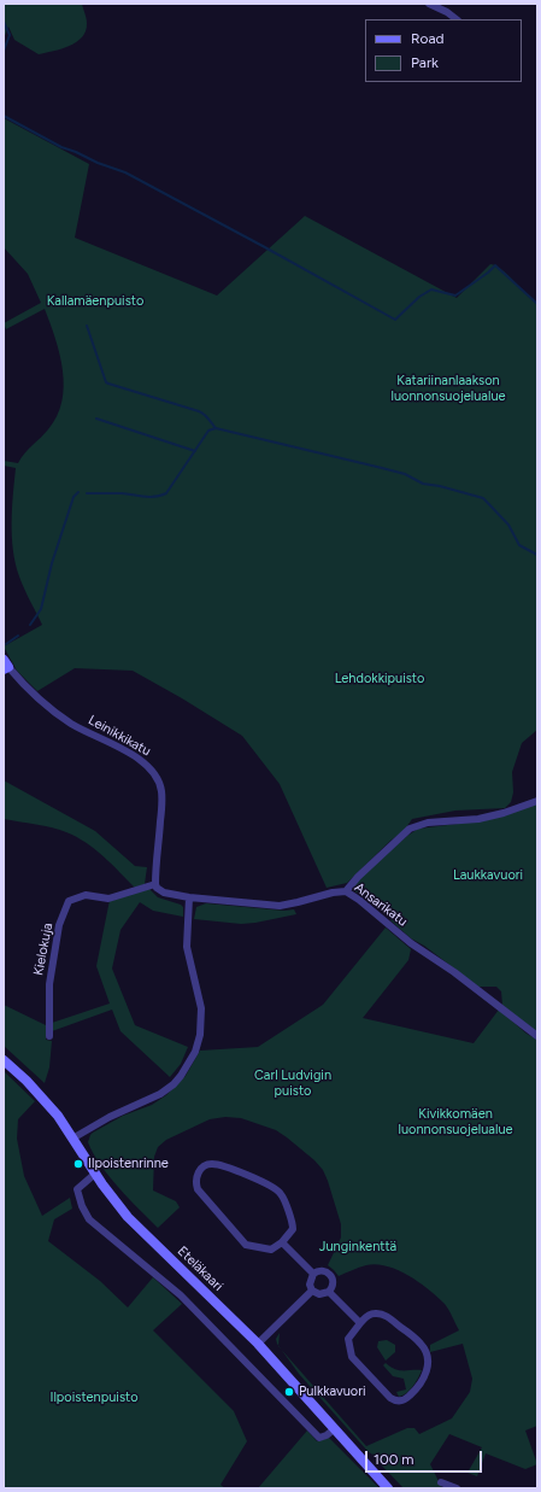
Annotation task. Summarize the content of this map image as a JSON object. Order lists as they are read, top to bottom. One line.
{"streets":{"main road":["Eteläkaari"],"street":["Leinikkikatu","Ansarikatu","Kielokuja"]},"crossings":[["Leinikkikatu","Ansarikatu"],["Leinikkikatu","Kielokuja"],["Ansarikatu","Kielokuja"]],"parks":["Kallamäenpuisto","Katariinanlaakson luonnonsuojelualue","Lehdokkipuisto","Laukkavuori","Carl Ludvigin puisto","Kivikkomäen luonnonsuojelualue","Junginkenttä","Ilpoistenpuisto"],"places":["Ilpoistenrinne","Pulkkavuori"],"legend":["Road","Park"],"scale_bar":"100 m"}
